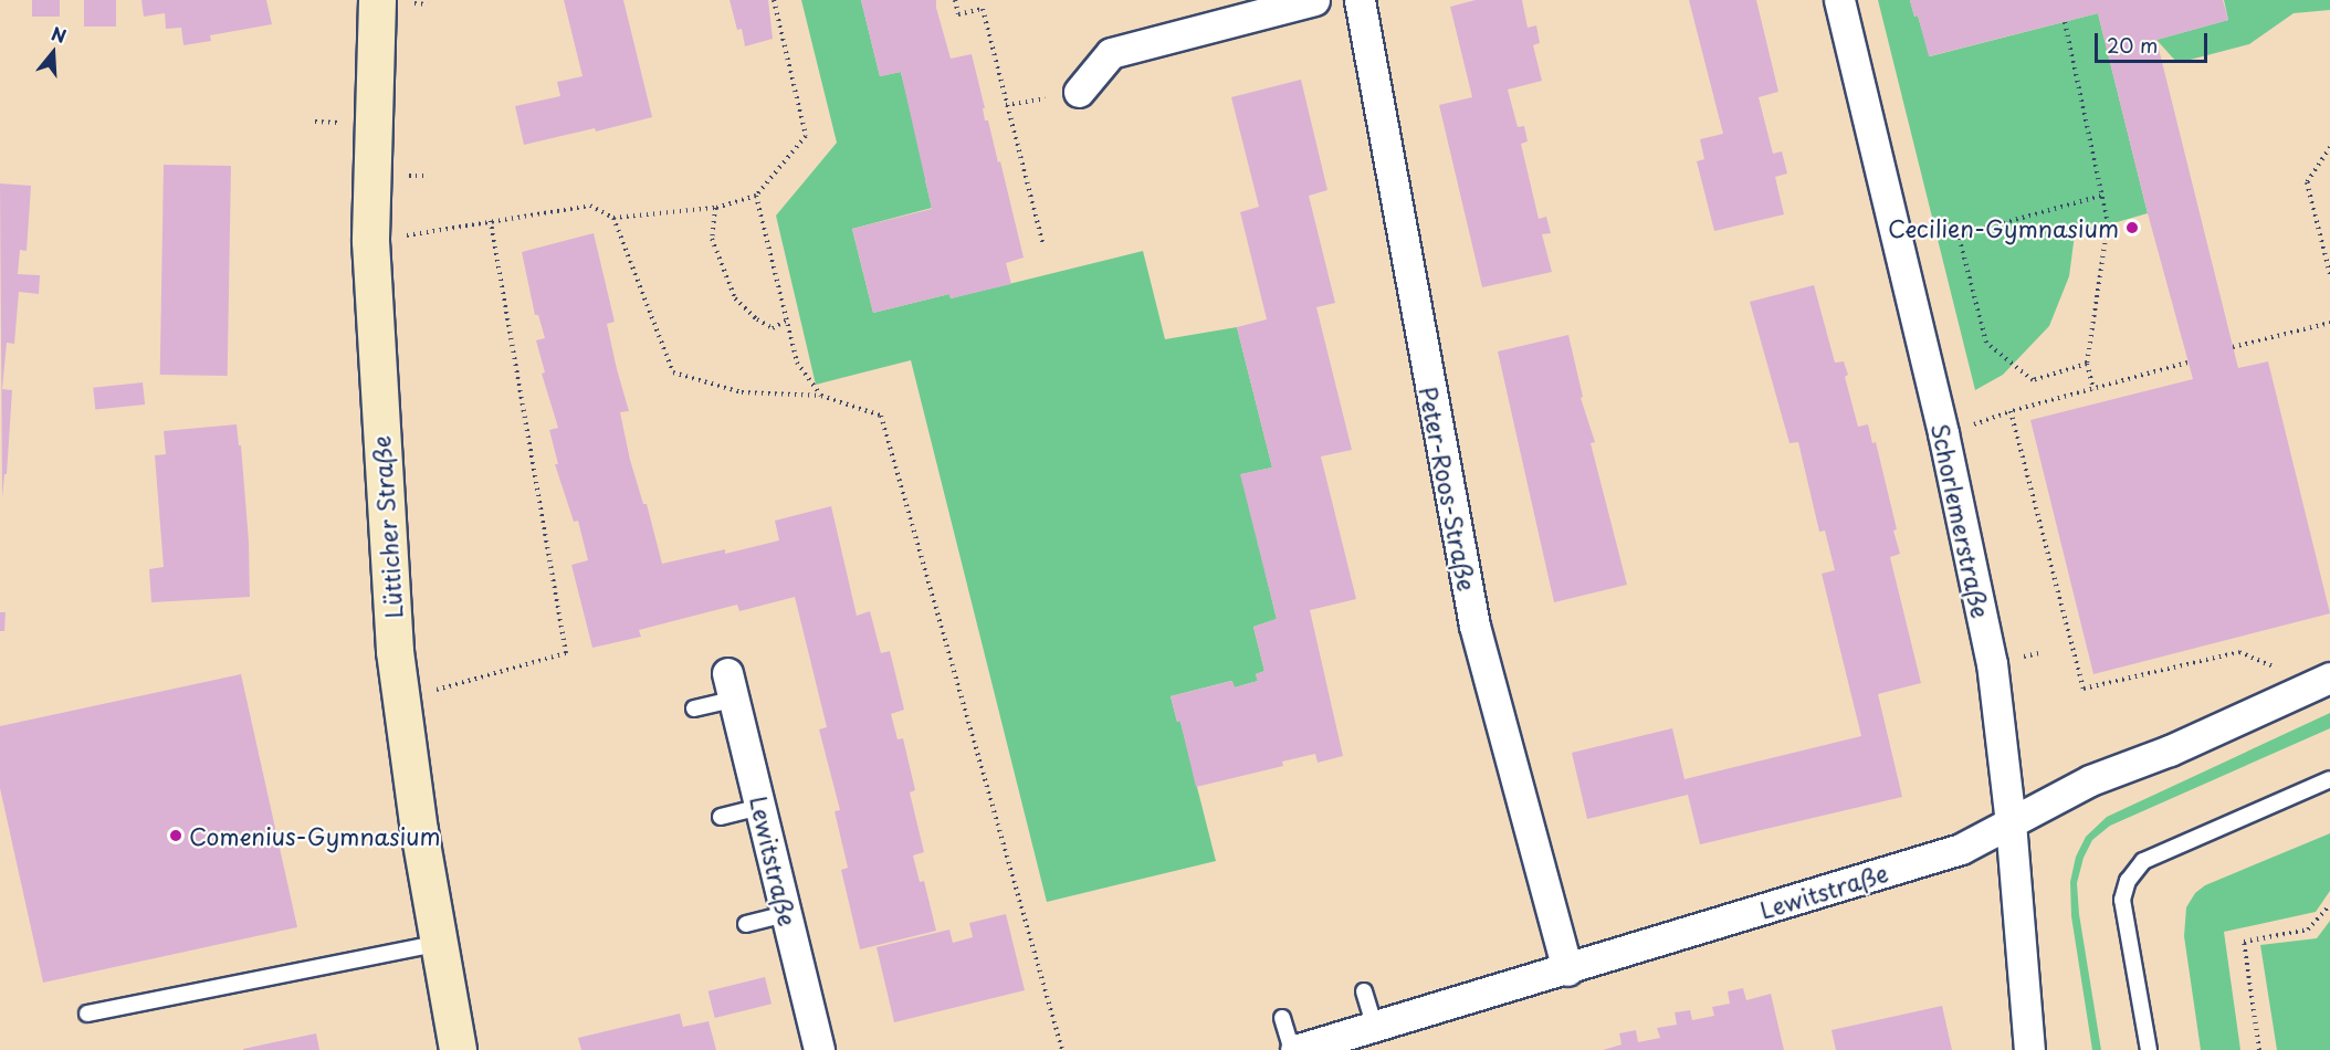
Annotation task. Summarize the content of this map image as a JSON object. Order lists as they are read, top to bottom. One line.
{"streets":{"main road":["Lütticher Straße"],"street":["Peter-Roos-Straße","Schorlemerstraße","Lewitstraße"]},"crossings":[["Peter-Roos-Straße","Lewitstraße"],["Schorlemerstraße","Lewitstraße"]],"places":["Cecilien-Gymnasium","Comenius-Gymnasium"],"scale_bar":"20 m","north":"top"}
